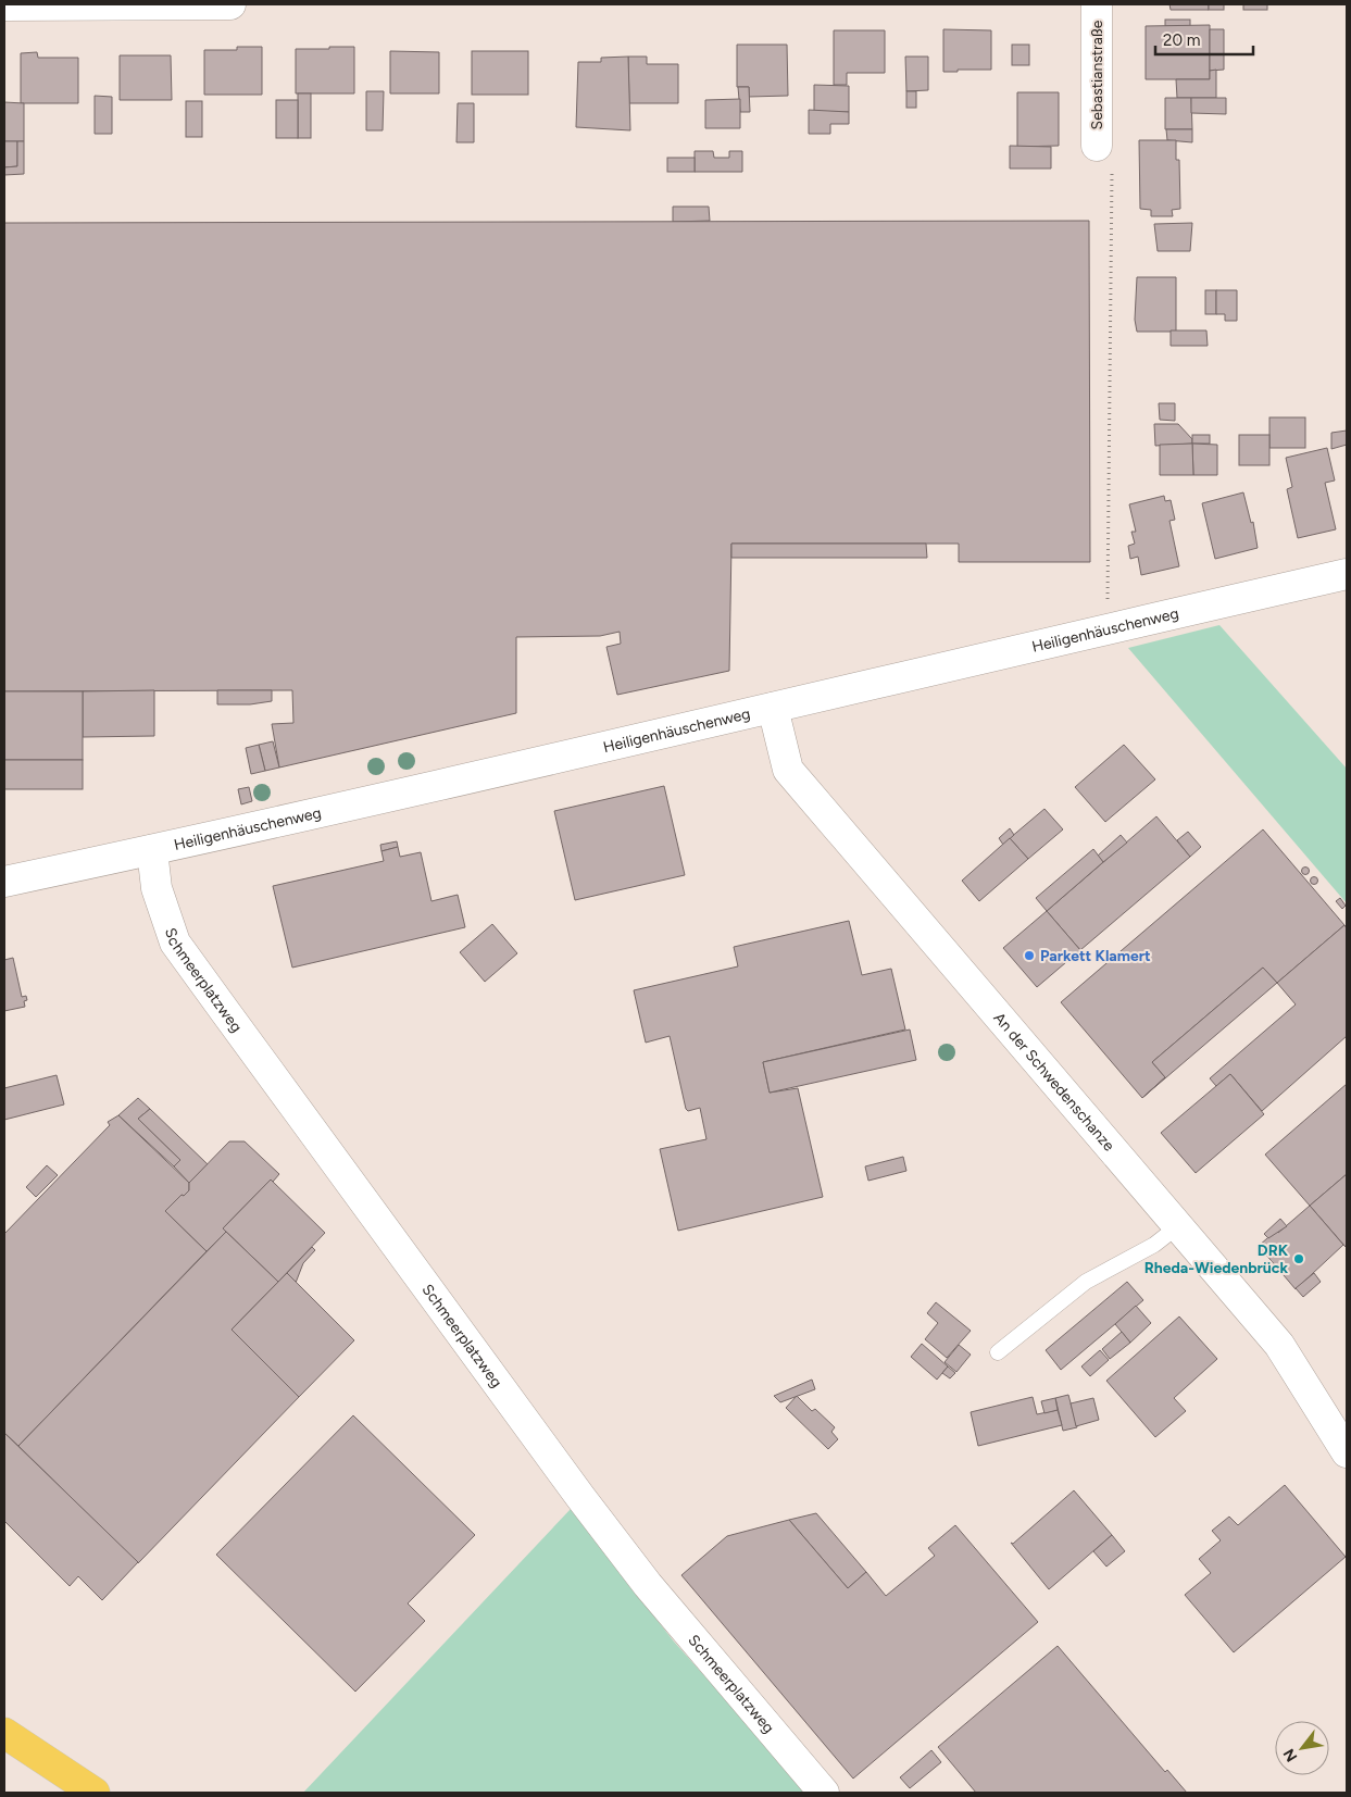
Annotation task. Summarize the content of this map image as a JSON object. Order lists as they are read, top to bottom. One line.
{"streets":{"street":["Sebastianstraße","Heiligenhäuschenweg","Schmeerplatzweg","An der Schwedenschanze"]},"crossings":[["Heiligenhäuschenweg","Schmeerplatzweg"],["Heiligenhäuschenweg","An der Schwedenschanze"]],"places":["Parkett Klamert","DRK Rheda-Wiedenbrück"],"scale_bar":"20 m","north":"bottom left"}
